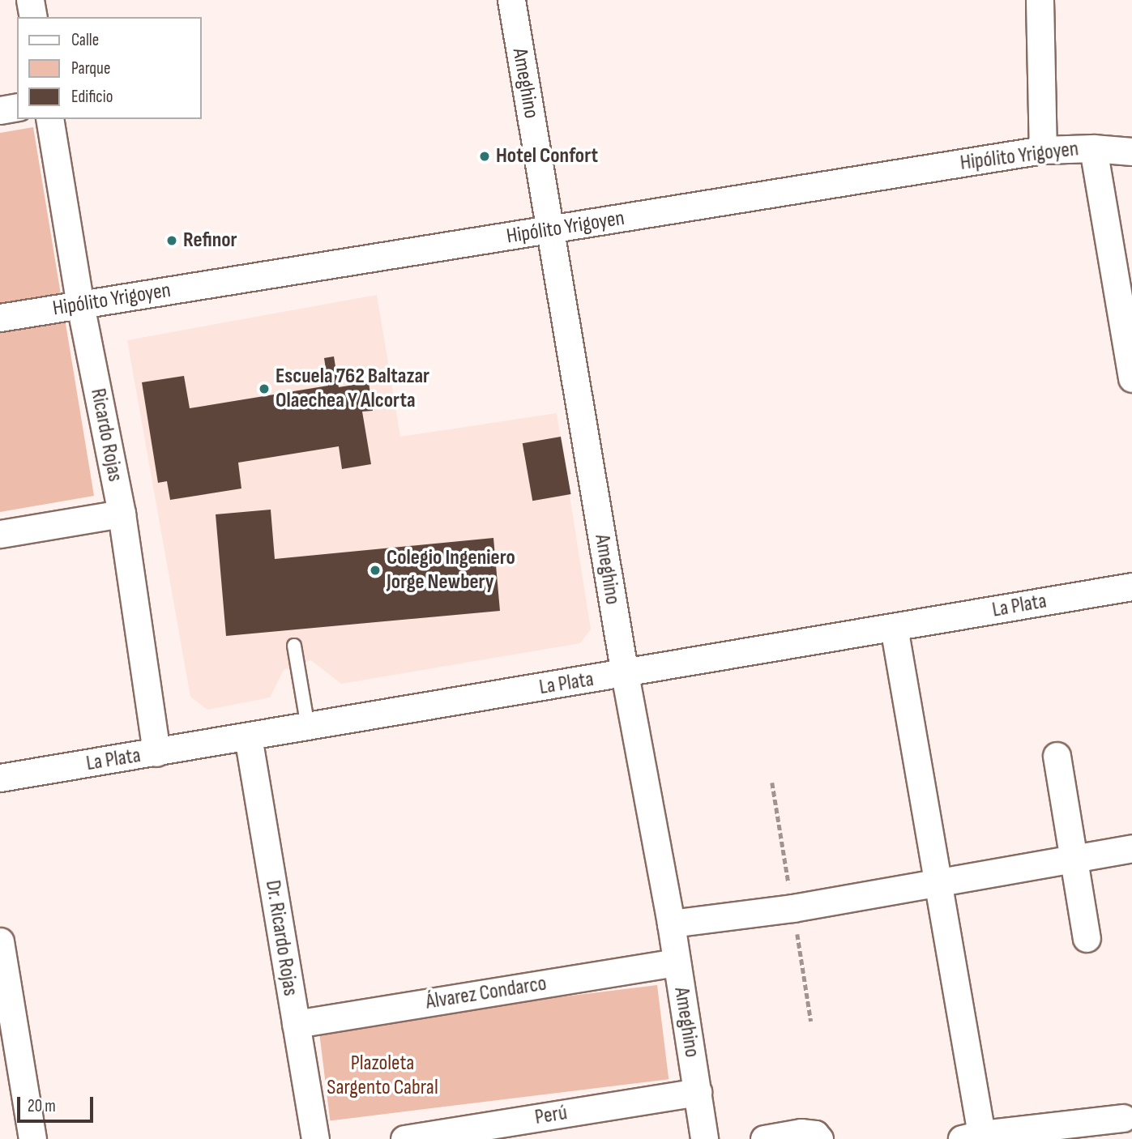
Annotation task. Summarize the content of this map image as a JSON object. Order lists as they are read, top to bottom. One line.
{"streets":{"street":["Ameghino","Hipólito Yrigoyen","Ricardo Rojas","La Plata","Dr. Ricardo Rojas","Álvarez Condarco","Perú"]},"crossings":[["Ameghino","Hipólito Yrigoyen"],["Ameghino","La Plata"],["Ameghino","Álvarez Condarco"],["Ameghino","Perú"],["Hipólito Yrigoyen","Ricardo Rojas"],["Ricardo Rojas","La Plata"],["La Plata","Dr. Ricardo Rojas"],["Dr. Ricardo Rojas","Álvarez Condarco"]],"parks":["Plazoleta Sargento Cabral"],"places":["Hotel Confort","Refinor","Escuela 762 Baltazar Olaechea Y Alcorta","Colegio Ingeniero Jorge Newbery"],"legend":["Calle","Parque","Edificio"],"scale_bar":"20 m"}
